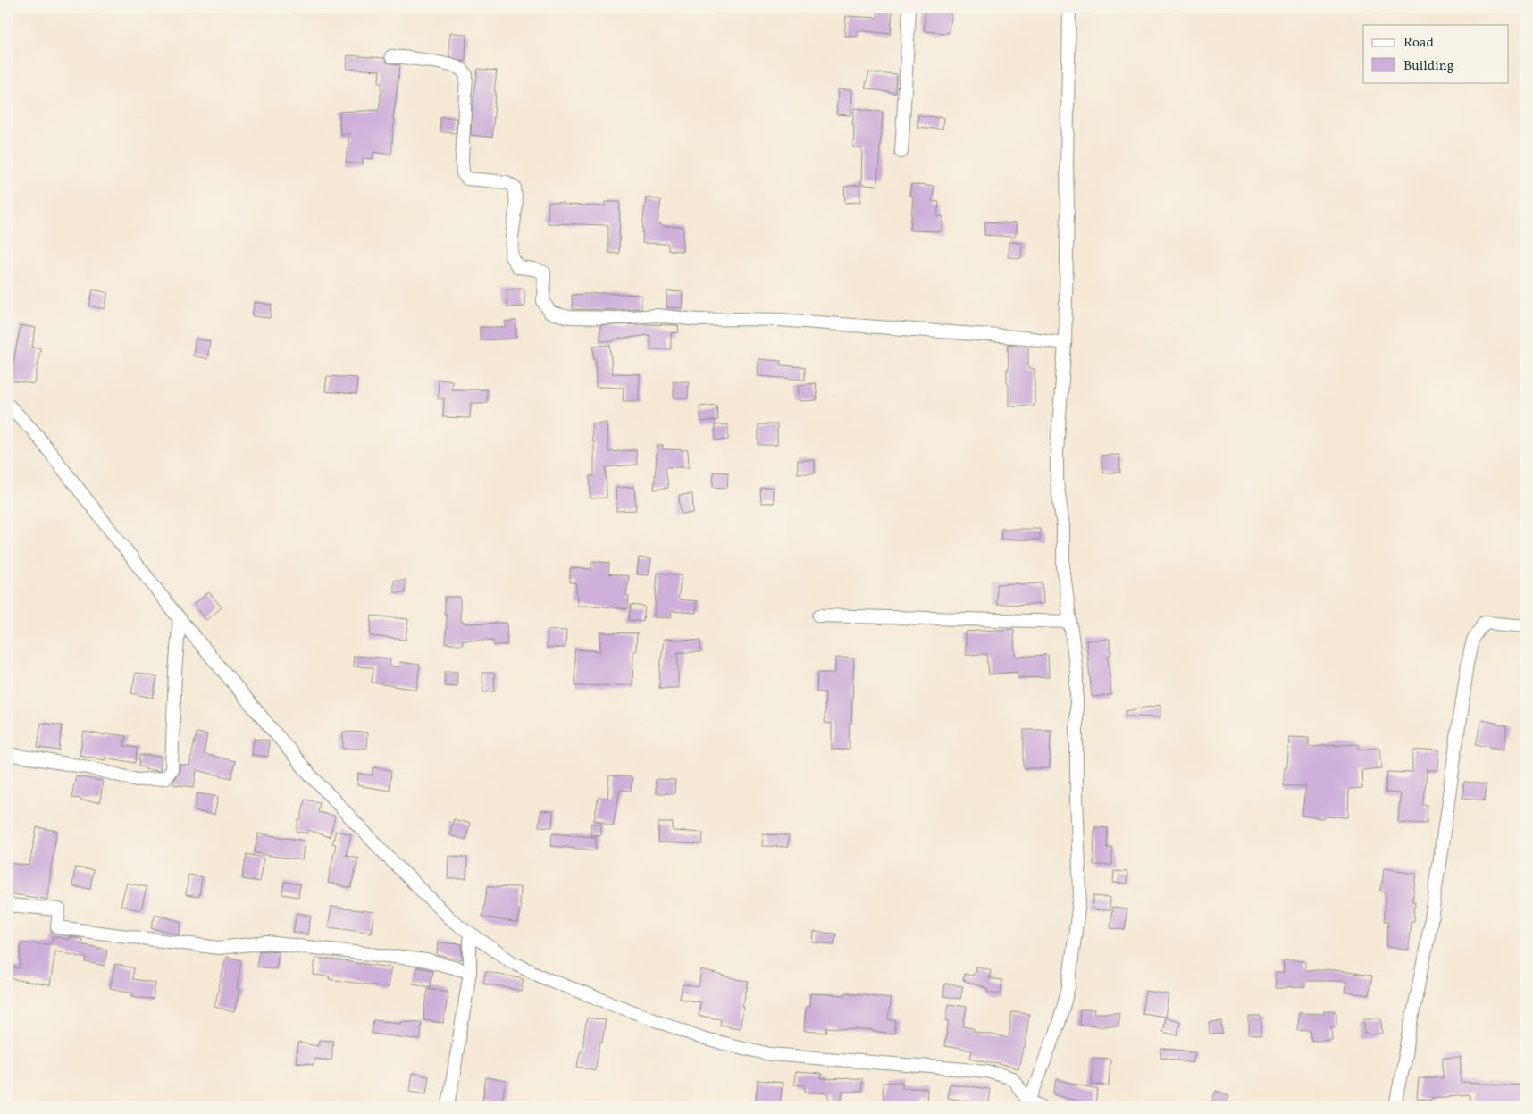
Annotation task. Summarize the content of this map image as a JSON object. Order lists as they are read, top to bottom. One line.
{"legend":["Road","Building"]}
